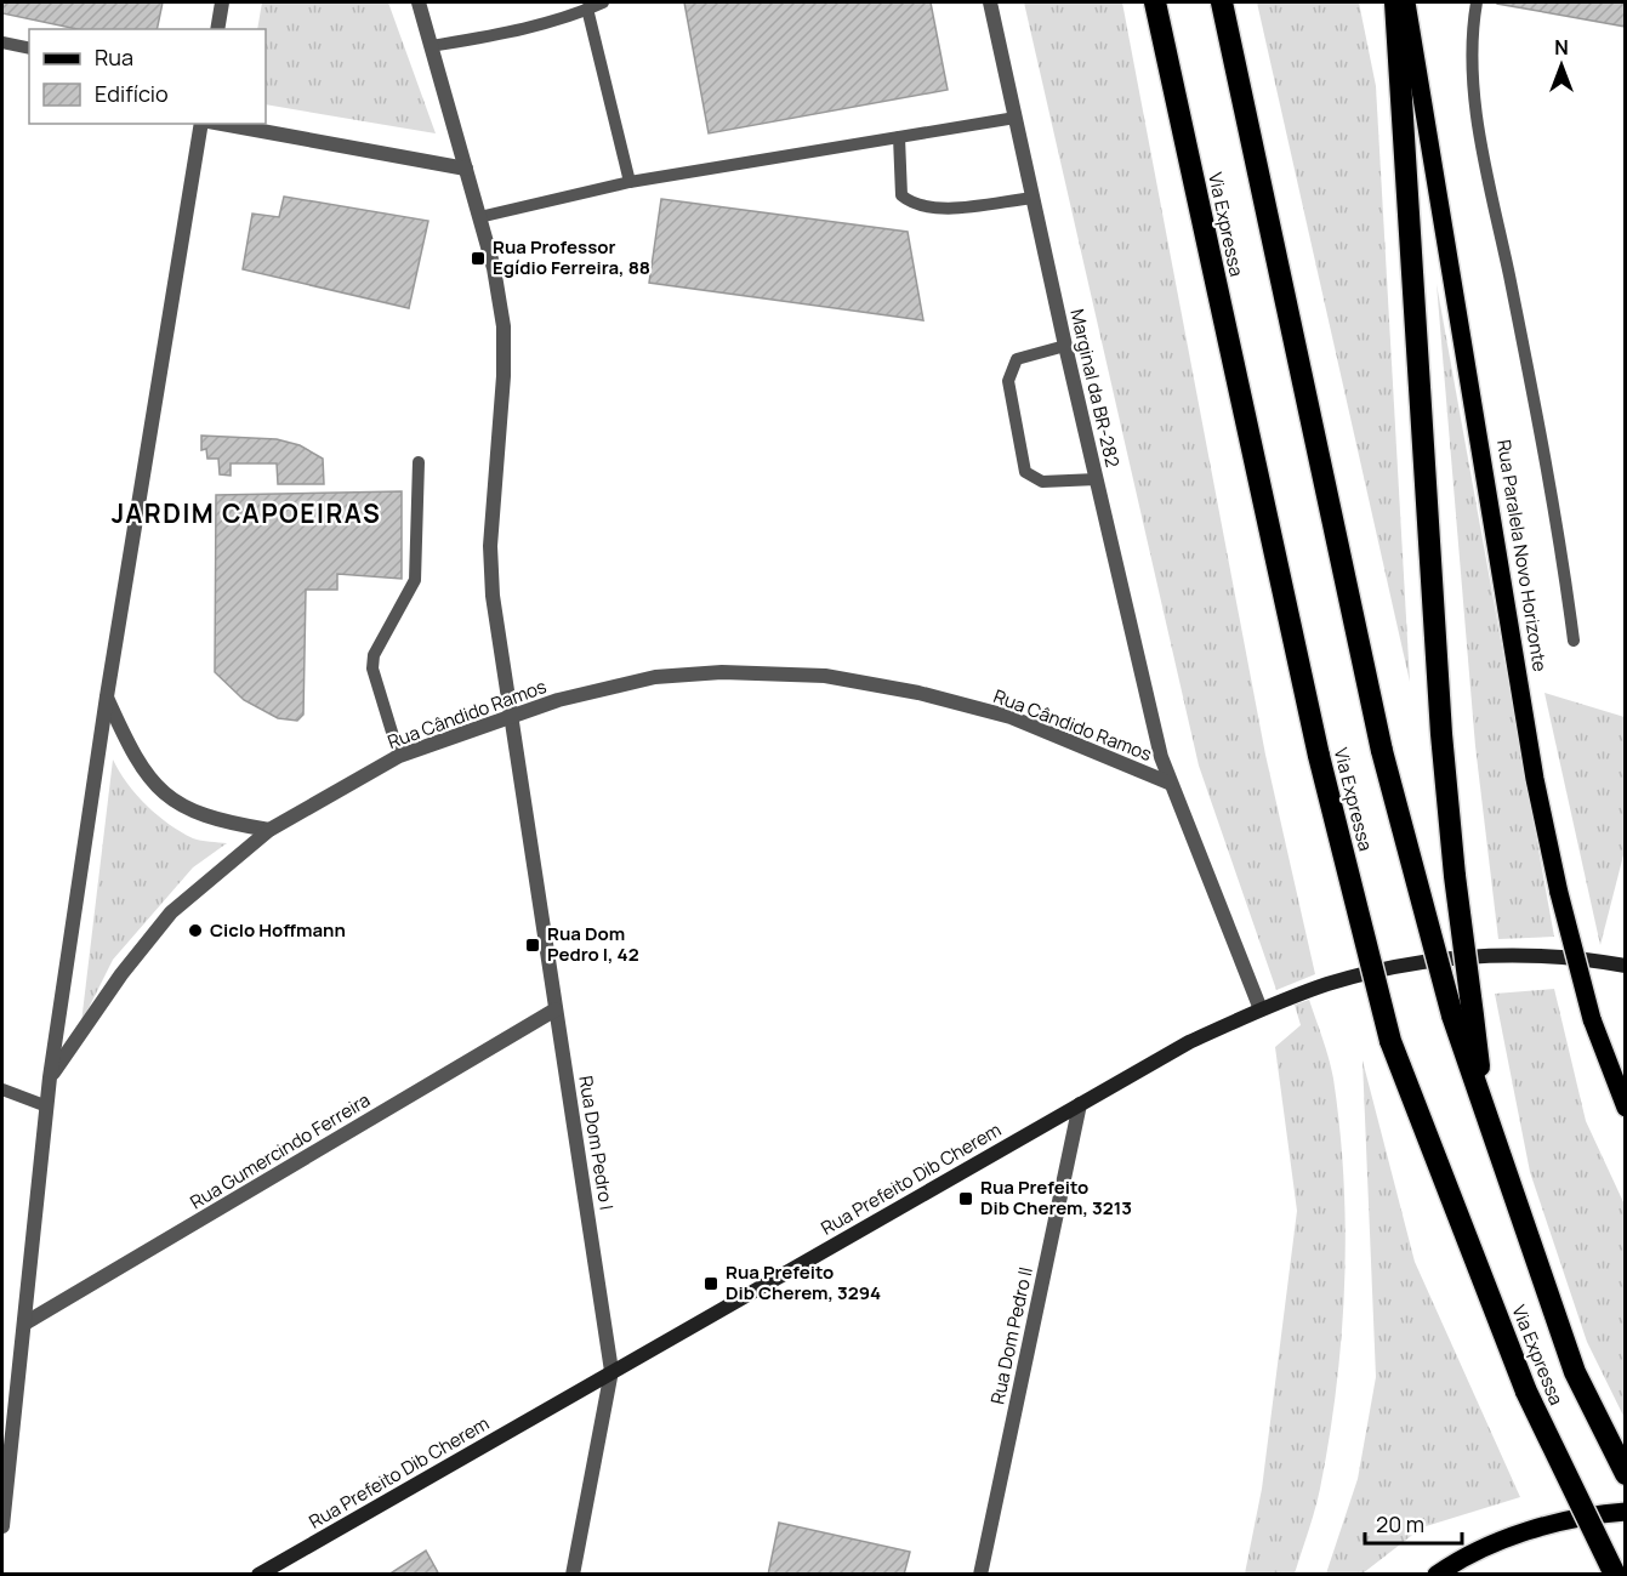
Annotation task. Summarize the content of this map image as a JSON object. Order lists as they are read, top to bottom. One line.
{"streets":{"highway":["Via Expressa"],"main road":["Rua Paralela Novo Horizonte","Rua Prefeito Dib Cherem"],"street":["Marginal da BR-282","Rua Cândido Ramos","Rua Dom Pedro I","Rua Gumercindo Ferreira","Rua Dom Pedro II"]},"crossings":[["Marginal da BR-282","Rua Cândido Ramos"],["Rua Cândido Ramos","Rua Dom Pedro I"],["Rua Dom Pedro I","Rua Gumercindo Ferreira"],["Rua Dom Pedro I","Rua Prefeito Dib Cherem"],["Rua Prefeito Dib Cherem","Rua Dom Pedro II"]],"districts":["JARDIM CAPOEIRAS"],"places":{"transit":["Rua Professor Egídio Ferreira, 88","Rua Dom Pedro I, 42","Rua Prefeito Dib Cherem, 3213","Rua Prefeito Dib Cherem, 3294"],"other":["Ciclo Hoffmann"]},"legend":["Rua","Edifício"],"scale_bar":"20 m","north":"top"}
